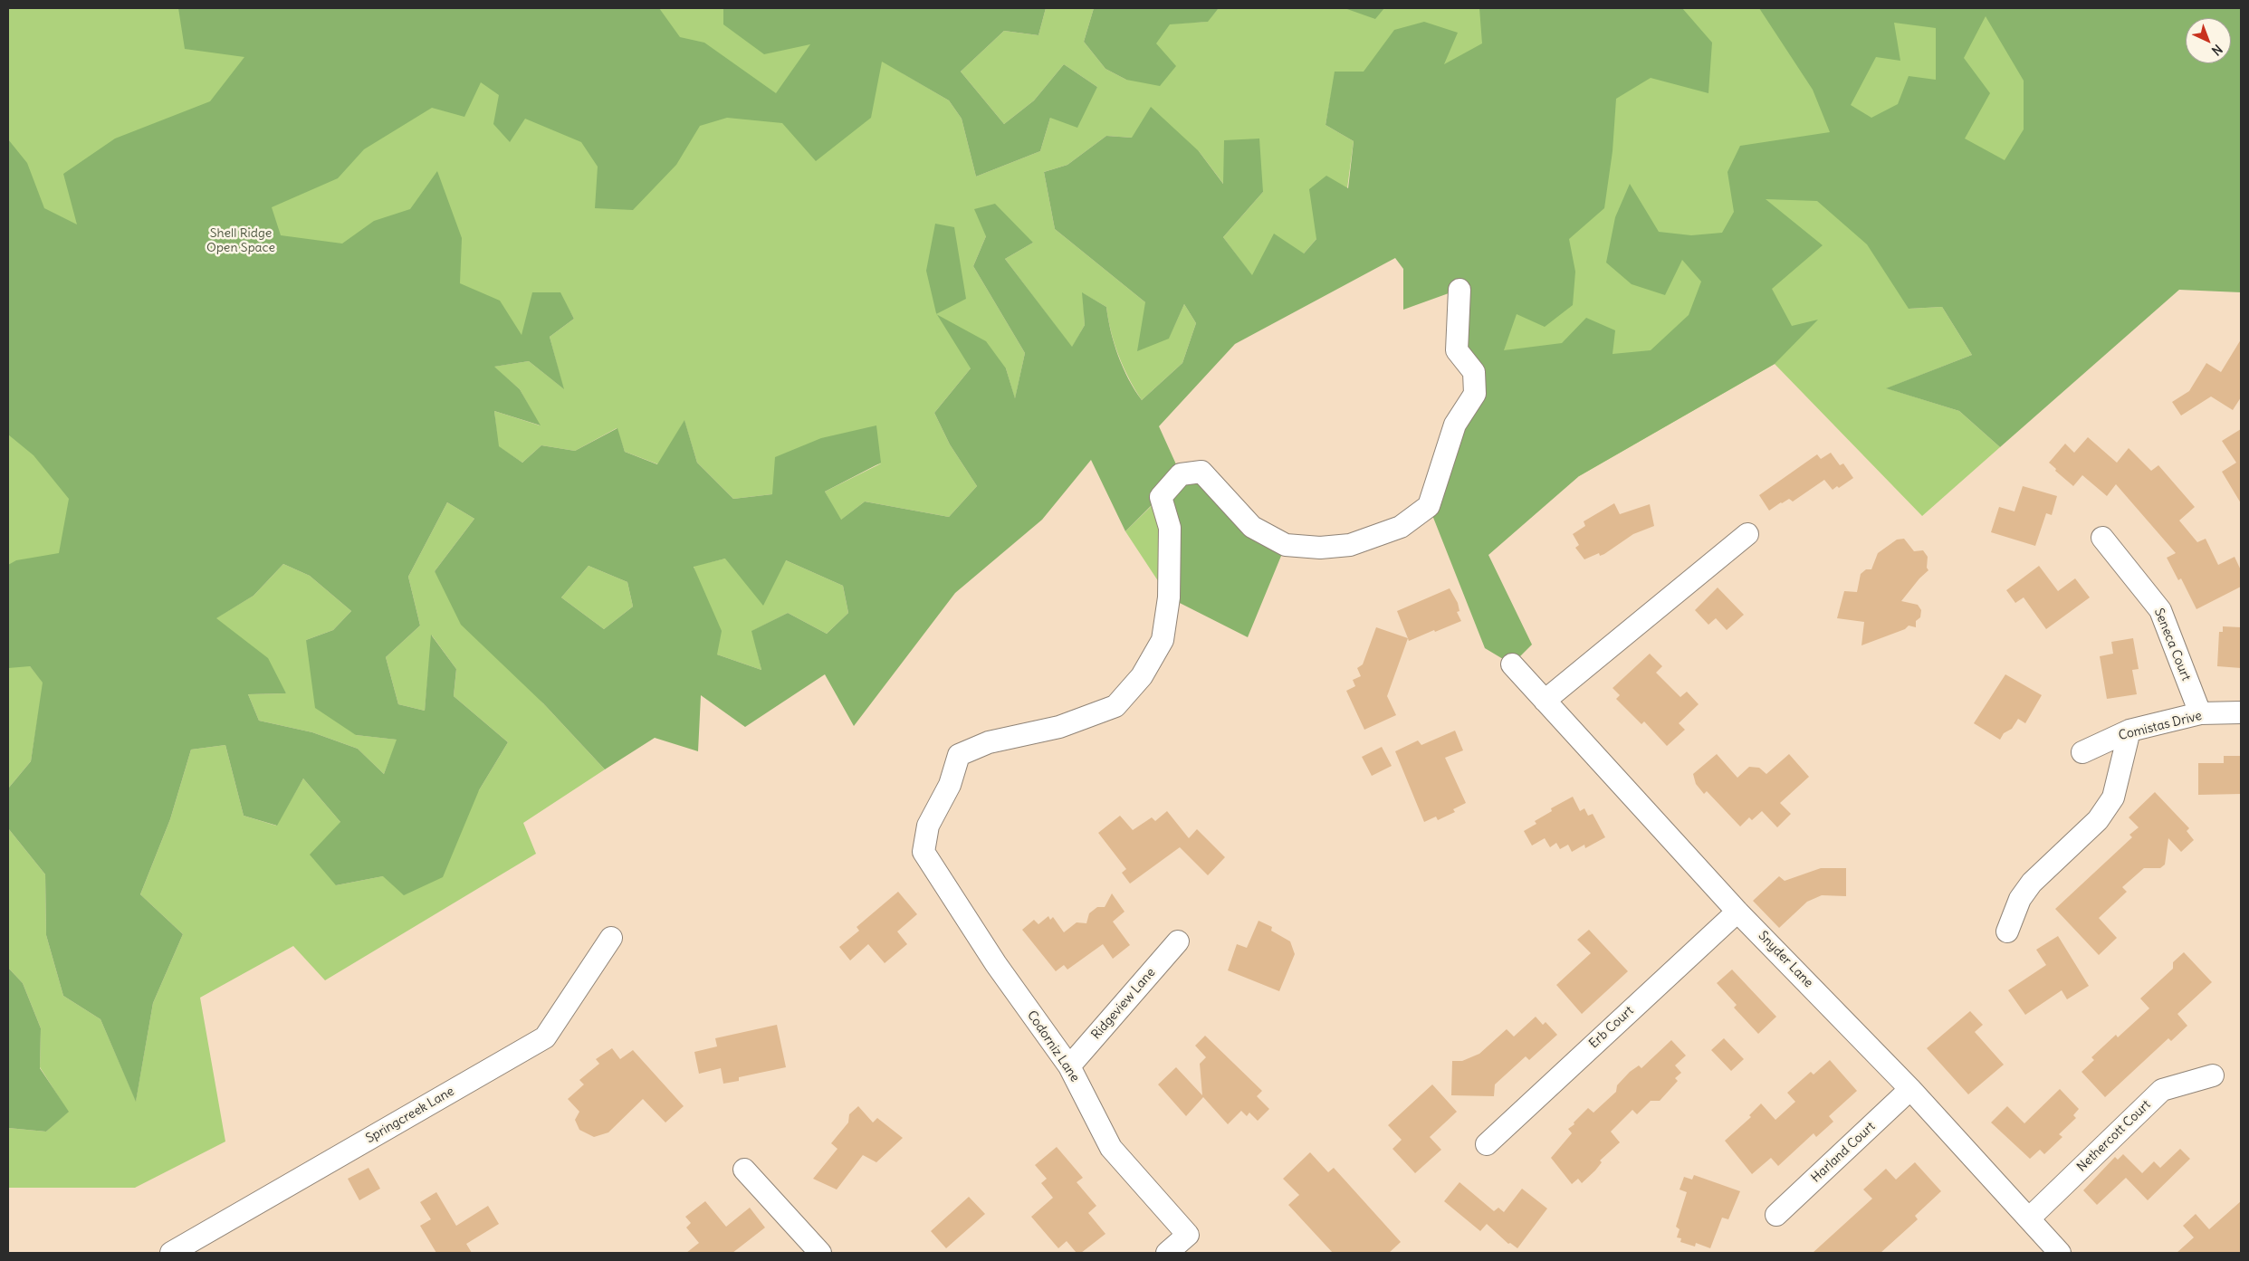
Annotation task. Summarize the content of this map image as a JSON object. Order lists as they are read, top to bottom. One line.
{"streets":{"street":["Seneca Court","Comistas Drive","Snyder Lane","Ridgeview Lane","Erb Court","Codorniz Lane","Springcreek Lane","Nethercott Court","Harland Court"]},"crossings":[["Seneca Court","Comistas Drive"],["Snyder Lane","Erb Court"],["Snyder Lane","Nethercott Court"],["Snyder Lane","Harland Court"],["Ridgeview Lane","Codorniz Lane"]],"parks":["Shell Ridge Open Space"],"north":"bottom right"}
